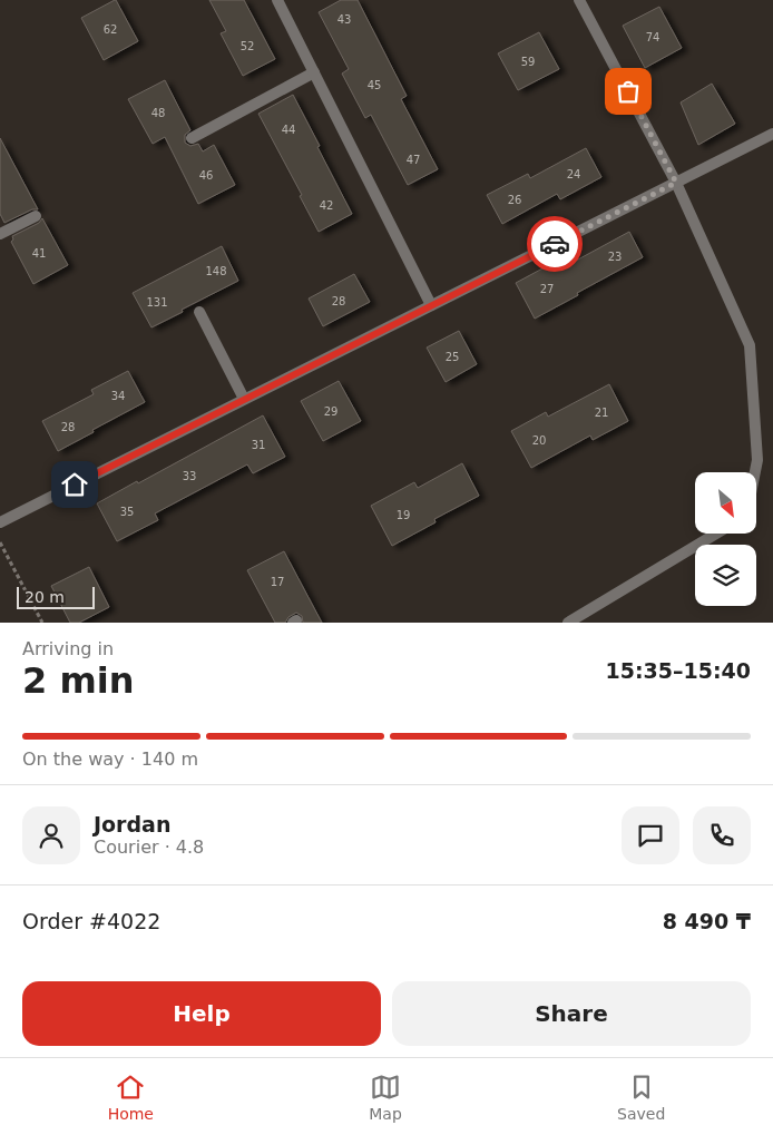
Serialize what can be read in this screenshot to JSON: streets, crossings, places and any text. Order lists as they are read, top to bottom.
{
  "house_numbers": [
    "43",
    "62",
    "74",
    "52",
    "59",
    "45",
    "48",
    "44",
    "47",
    "24",
    "46",
    "26",
    "42",
    "41",
    "23",
    "148",
    "27",
    "28",
    "131",
    "25",
    "34",
    "29",
    "21",
    "28",
    "20",
    "31",
    "33",
    "35",
    "19",
    "17"
  ],
  "scale_bar": "20 m",
  "north": "bottom right",
  "page": {
    "scale": "20 m",
    "heading": ["2 min", "Arriving in", "15:35–15:40"],
    "panel": [
      "Jordan",
      "Courier · 4.8",
      "Order #4022",
      "8 490 ₸"
    ],
    "bar": "On the way · 140 m",
    "buttons": ["Help", "Share"],
    "tabs": ["Home", "Map", "Saved"]
  }
}
